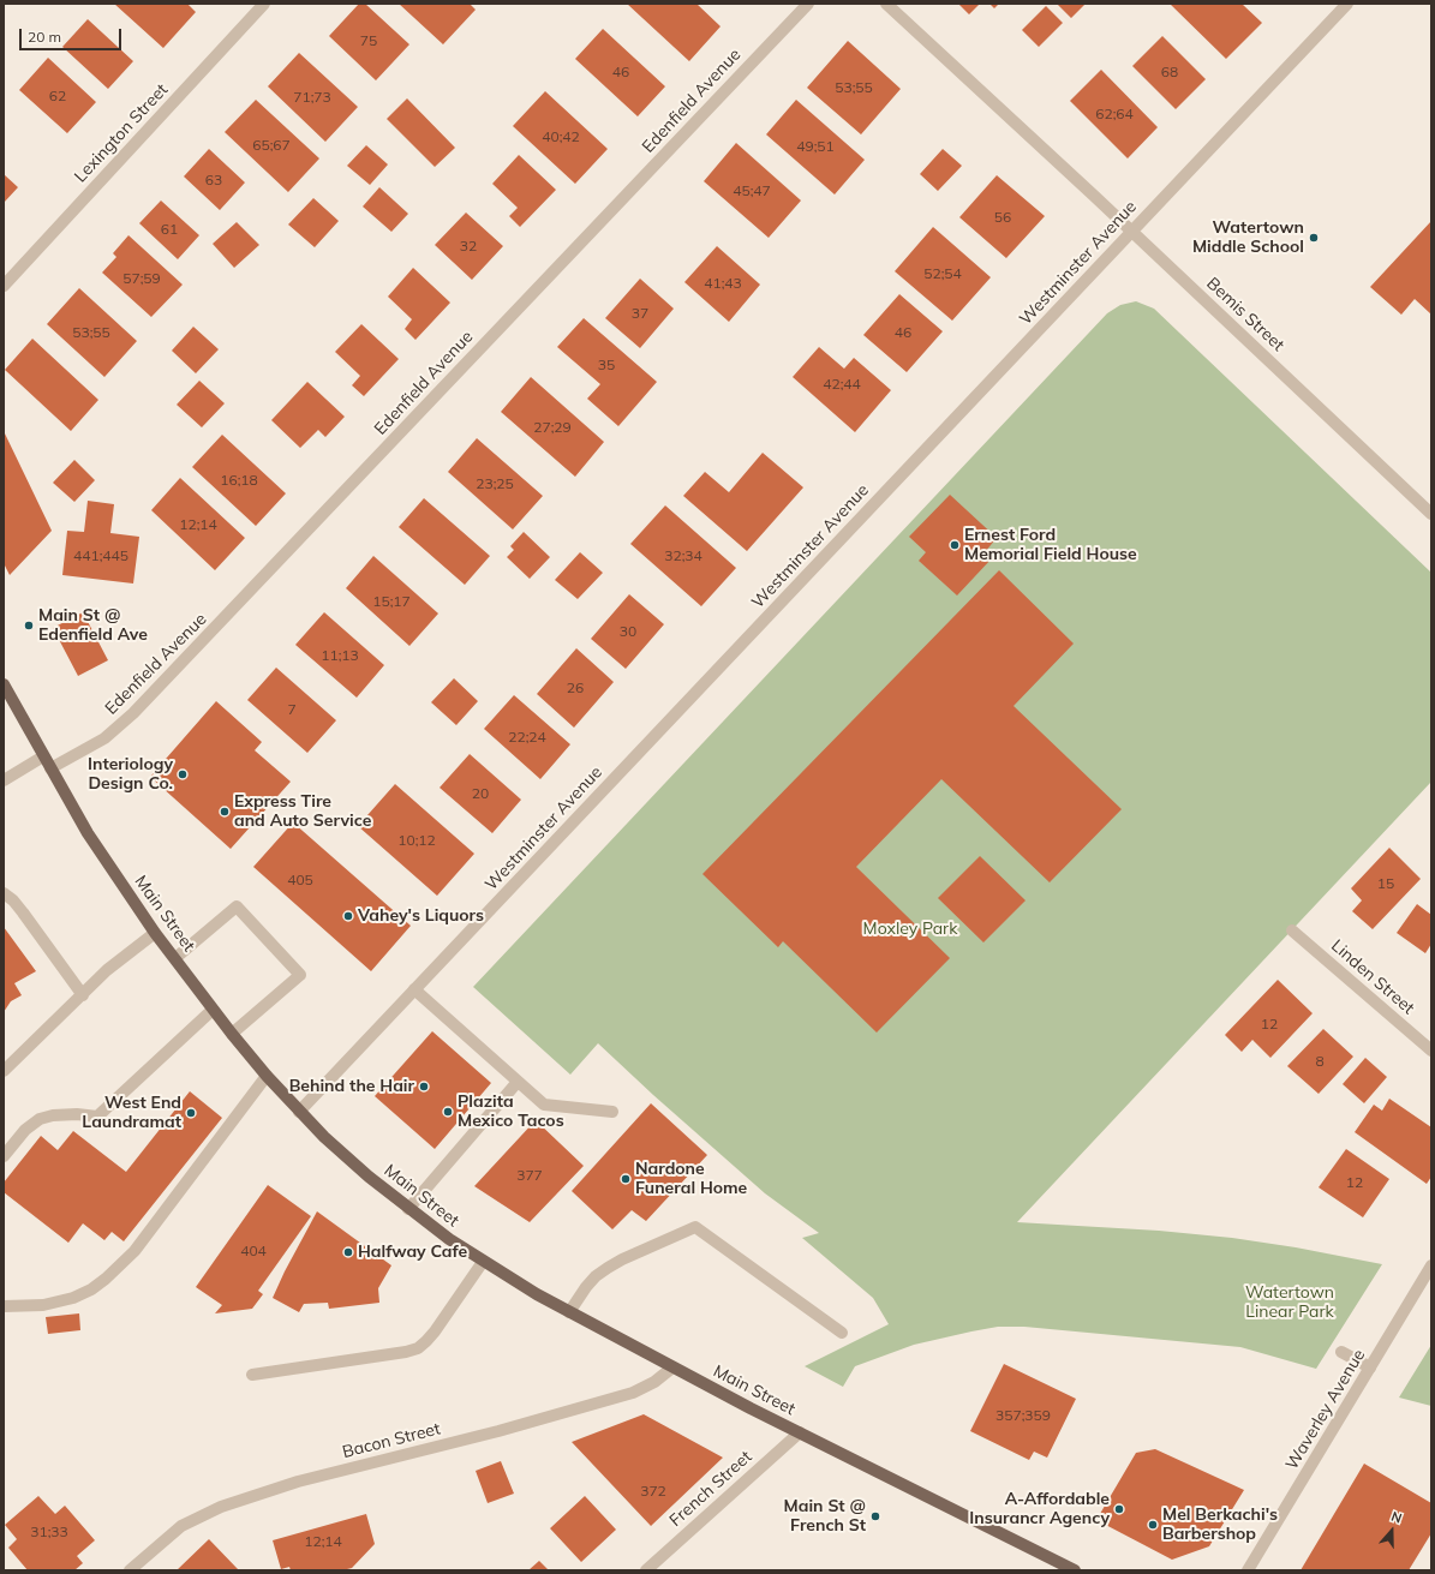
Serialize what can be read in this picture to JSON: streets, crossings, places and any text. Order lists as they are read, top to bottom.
{
  "streets": {
    "main road": ["Main Street"],
    "street": [
      "Edenfield Avenue",
      "Lexington Street",
      "Westminster Avenue",
      "Bemis Street",
      "Linden Street",
      "Waverley Avenue",
      "Bacon Street",
      "French Street"
    ]
  },
  "crossings": [
    ["Edenfield Avenue", "Main Street"],
    ["Westminster Avenue", "Bemis Street"],
    ["Westminster Avenue", "Main Street"],
    ["Main Street", "Bacon Street"],
    ["Main Street", "French Street"]
  ],
  "parks": ["Moxley Park", "Watertown Linear Park"],
  "places": [
    "Watertown Middle School",
    "Ernest Ford Memorial Field House",
    "Main St @ Edenfield Ave",
    "Interiology Design Co.",
    "Express Tire and Auto Service",
    "Vahey's Liquors",
    "Behind the Hair",
    "Plazita Mexico Tacos",
    "West End Laundramat",
    "Nardone Funeral Home",
    "Halfway Cafe",
    "A-Affordable Insurancr Agency",
    "Main St @ French St",
    "Mel Berkachi's Barbershop"
  ],
  "house_numbers": [
    "75",
    "46",
    "68",
    "53;55",
    "62",
    "71;73",
    "62;64",
    "40;42",
    "65;67",
    "49;51",
    "63",
    "45;47",
    "56",
    "61",
    "32",
    "52;54",
    "57;59",
    "41;43",
    "37",
    "53;55",
    "46",
    "35",
    "42;44",
    "27;29",
    "16;18",
    "23;25",
    "12;14",
    "441;445",
    "32;34",
    "15;17",
    "30",
    "11;13",
    "26",
    "7",
    "22;24",
    "20",
    "10;12",
    "405",
    "15",
    "12",
    "8",
    "377",
    "12",
    "404",
    "357;359",
    "372",
    "31;33",
    "12;14"
  ],
  "scale_bar": "20 m",
  "north": "top"
}
